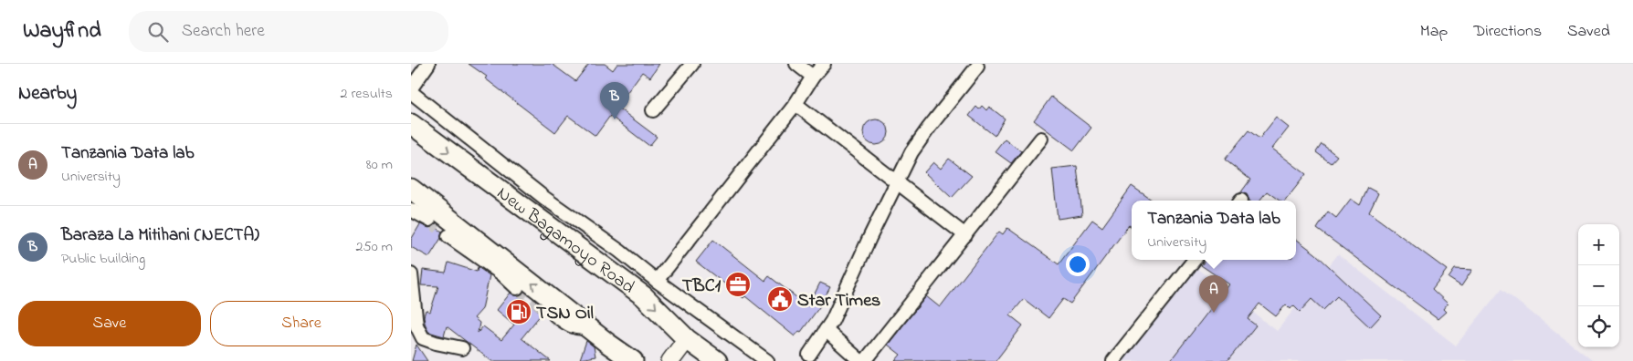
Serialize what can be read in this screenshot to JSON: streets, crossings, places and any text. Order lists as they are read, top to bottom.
{
  "streets": {
    "highway": ["New Bagamoyo Road"]
  },
  "places": {
    "office": ["TBC1"],
    "public building": ["Star Times"],
    "fuel station": ["TSN Oil"]
  },
  "page": {
    "header": "Wayfind",
    "search": "Search here",
    "nav": ["Map", "Directions", "Saved"],
    "heading": ["Nearby", "2 results"],
    "pins": ["B", "A"],
    "list": [
      {
        "mark": "A",
        "name": "Tanzania Data lab",
        "note": "University",
        "value": "80 m"
      },
      {
        "mark": "B",
        "name": "Baraza La Mitihani (NECTA)",
        "note": "Public building",
        "value": "250 m"
      }
    ],
    "popup": ["Tanzania Data lab", "University"],
    "map_buttons": ["+", "−"],
    "buttons": ["Save", "Share"]
  }
}
